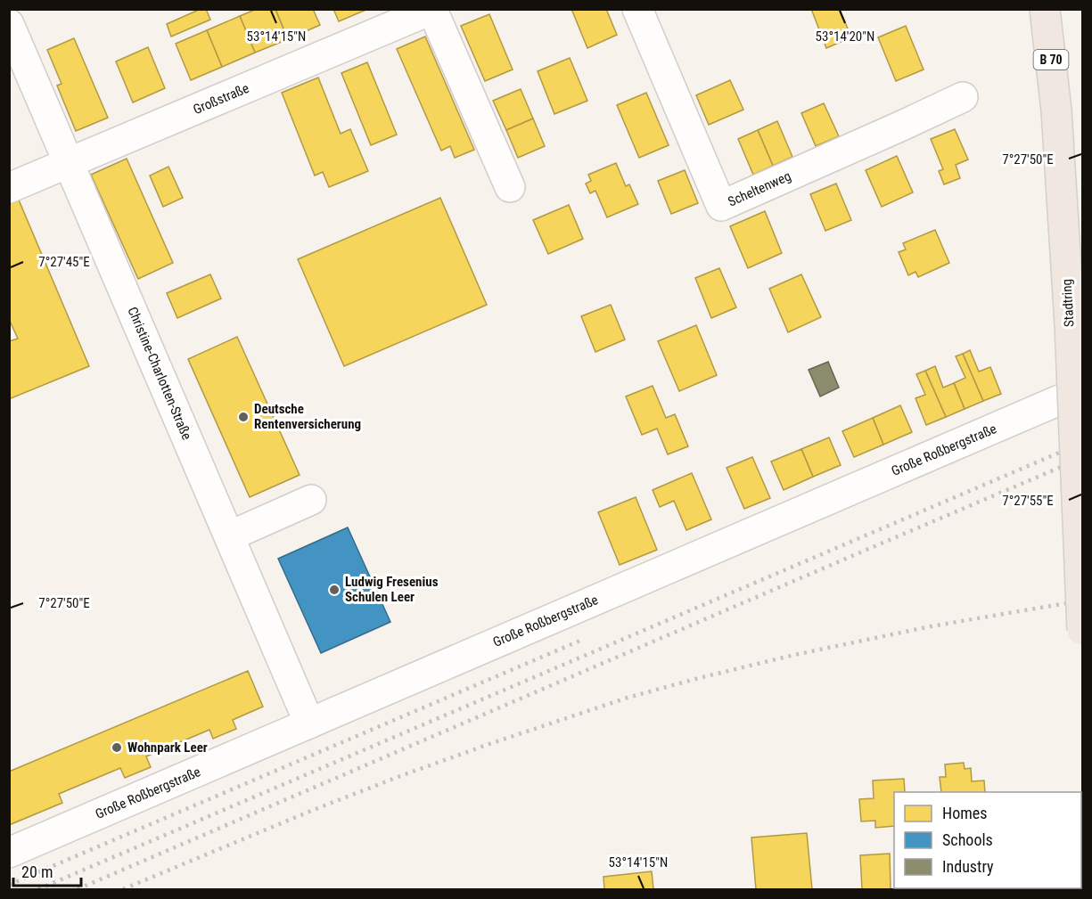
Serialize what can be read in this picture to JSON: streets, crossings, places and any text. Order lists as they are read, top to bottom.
{
  "streets": {
    "main road": ["B 70", "Stadtring"],
    "street": [
      "Großstraße",
      "Scheltenweg",
      "Christine-Charlotten-Straße",
      "Große Roßbergstraße"
    ]
  },
  "crossings": [
    ["Großstraße", "Christine-Charlotten-Straße"],
    ["Christine-Charlotten-Straße", "Große Roßbergstraße"]
  ],
  "places": ["Deutsche Rentenversicherung", "Ludwig Fresenius Schulen Leer", "Wohnpark Leer"],
  "legend": ["Homes", "Schools", "Industry"],
  "scale_bar": "20 m",
  "coordinates": [
    "53°14'15\"N",
    "53°14'20\"N",
    "7°27'50\"E",
    "7°27'45\"E",
    "7°27'55\"E"
  ]
}
